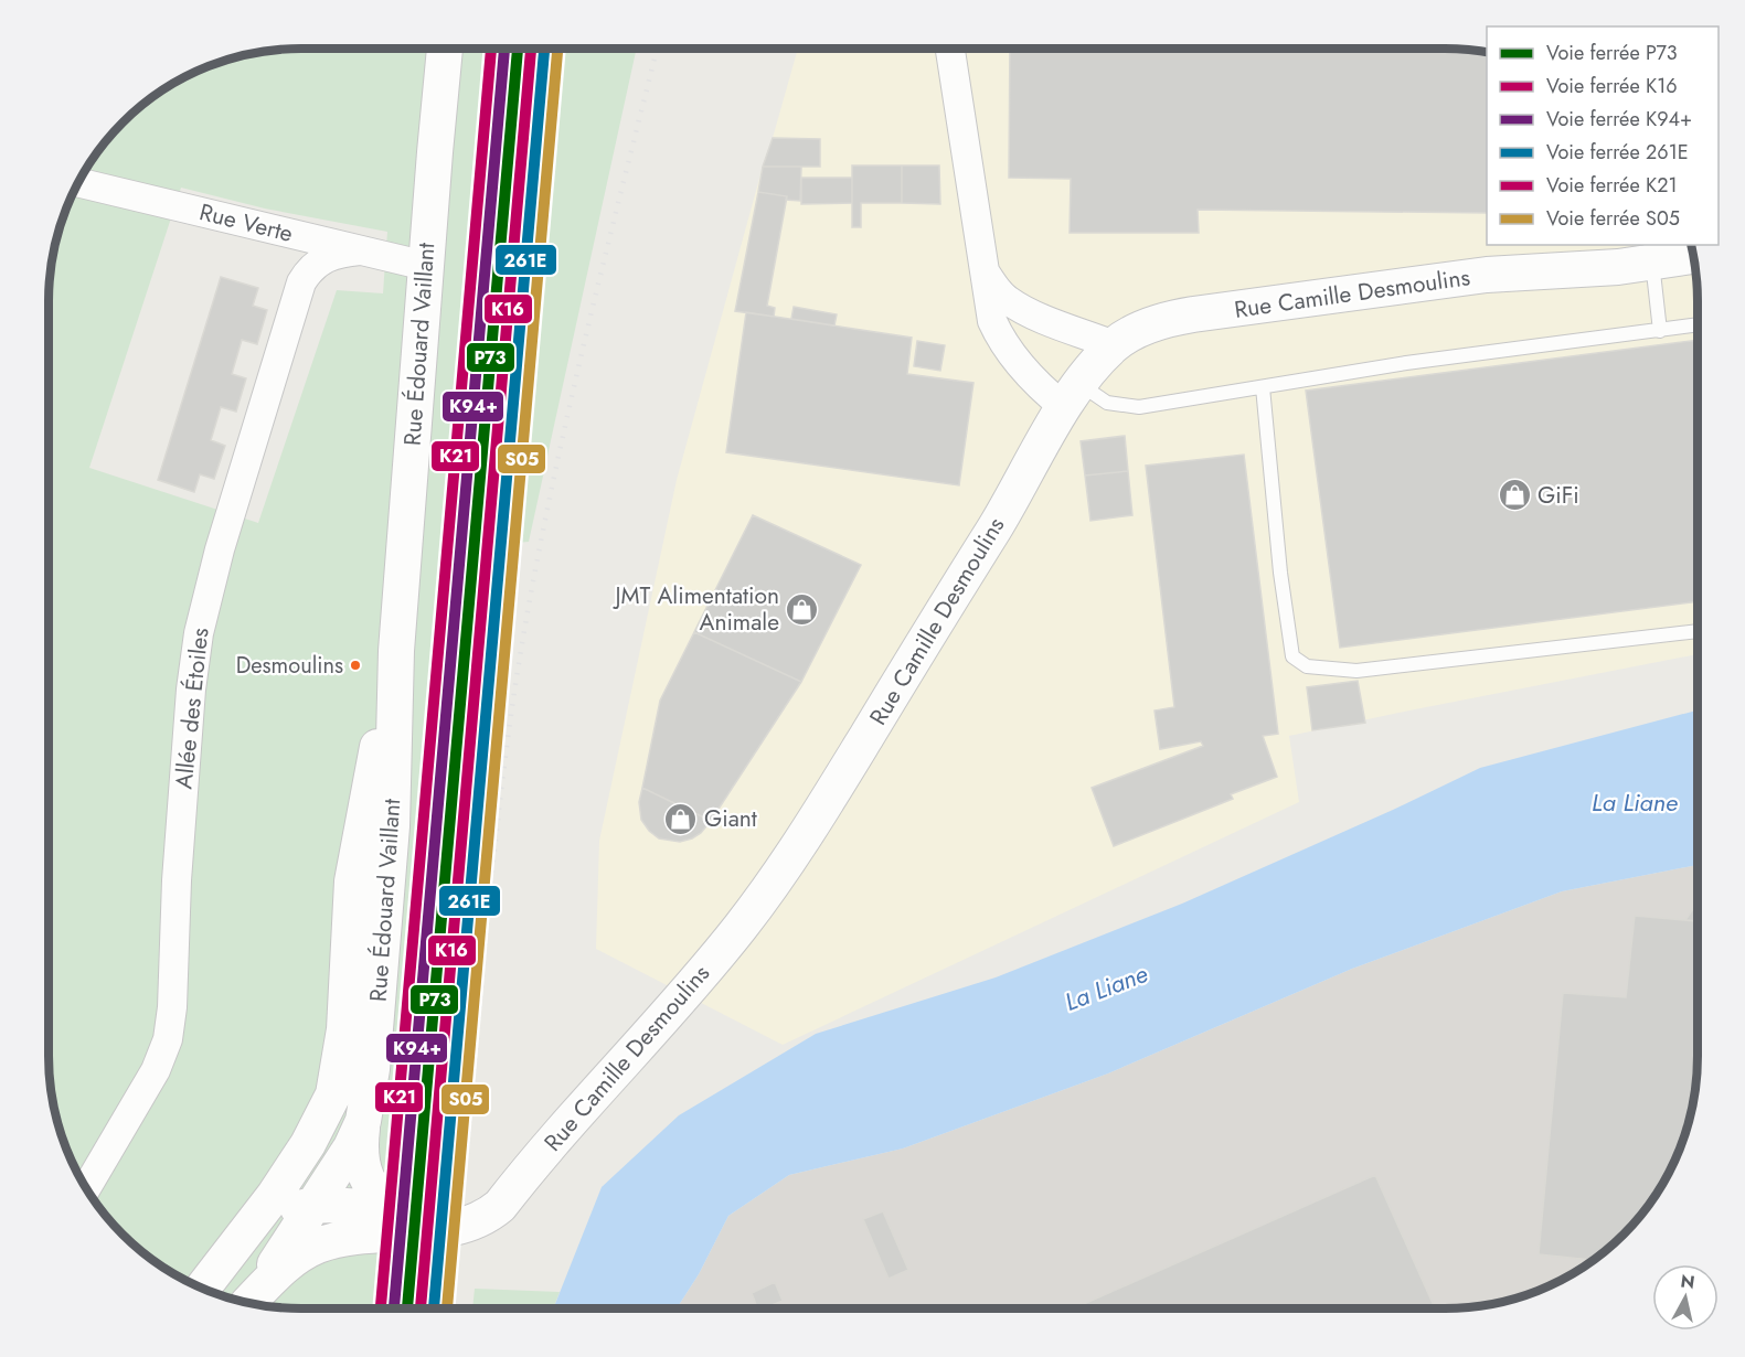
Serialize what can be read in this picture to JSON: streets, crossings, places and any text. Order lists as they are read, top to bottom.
{
  "streets": {
    "street": [
      "Rue Verte",
      "Rue Camille Desmoulins",
      "Rue Édouard Vaillant",
      "Allée des Étoiles"
    ]
  },
  "crossings": [
    ["Rue Verte", "Rue Édouard Vaillant"],
    ["Rue Verte", "Allée des Étoiles"],
    ["Rue Camille Desmoulins", "Rue Édouard Vaillant"]
  ],
  "water": ["La Liane"],
  "places": {
    "shop": ["GiFi", "JMT Alimentation Animale", "Giant"],
    "other": ["Desmoulins"]
  },
  "lines": [
    "rail line P73",
    "rail line K16",
    "rail line K94+",
    "rail line 261E",
    "rail line K21",
    "rail line S05"
  ],
  "legend": [
    "Voie ferrée P73",
    "Voie ferrée K16",
    "Voie ferrée K94+",
    "Voie ferrée 261E",
    "Voie ferrée K21",
    "Voie ferrée S05"
  ],
  "north": "top"
}
